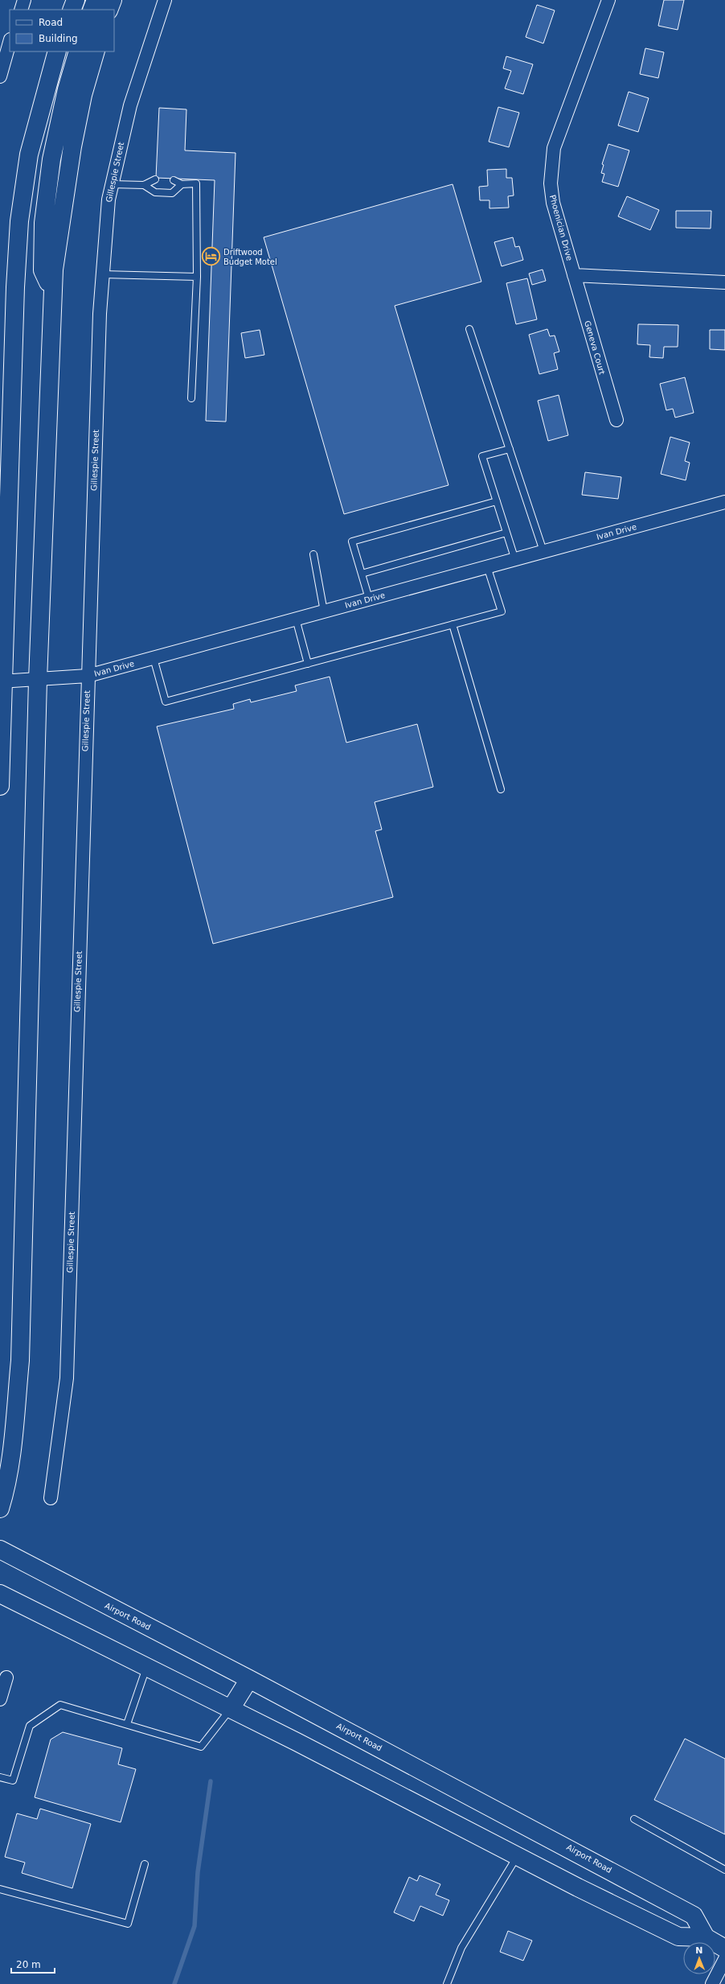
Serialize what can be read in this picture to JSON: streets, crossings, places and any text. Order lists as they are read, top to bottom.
{
  "streets": {
    "main road": ["Airport Road"],
    "street": [
      "Gillespie Street",
      "Phoenician Drive",
      "Geneva Court",
      "Ivan Drive"
    ]
  },
  "crossings": [
    ["Gillespie Street", "Ivan Drive"],
    ["Phoenician Drive", "Geneva Court"]
  ],
  "places": {
    "hotel": ["Driftwood Budget Motel"]
  },
  "legend": ["Road", "Building"],
  "scale_bar": "20 m",
  "north": "top"
}
